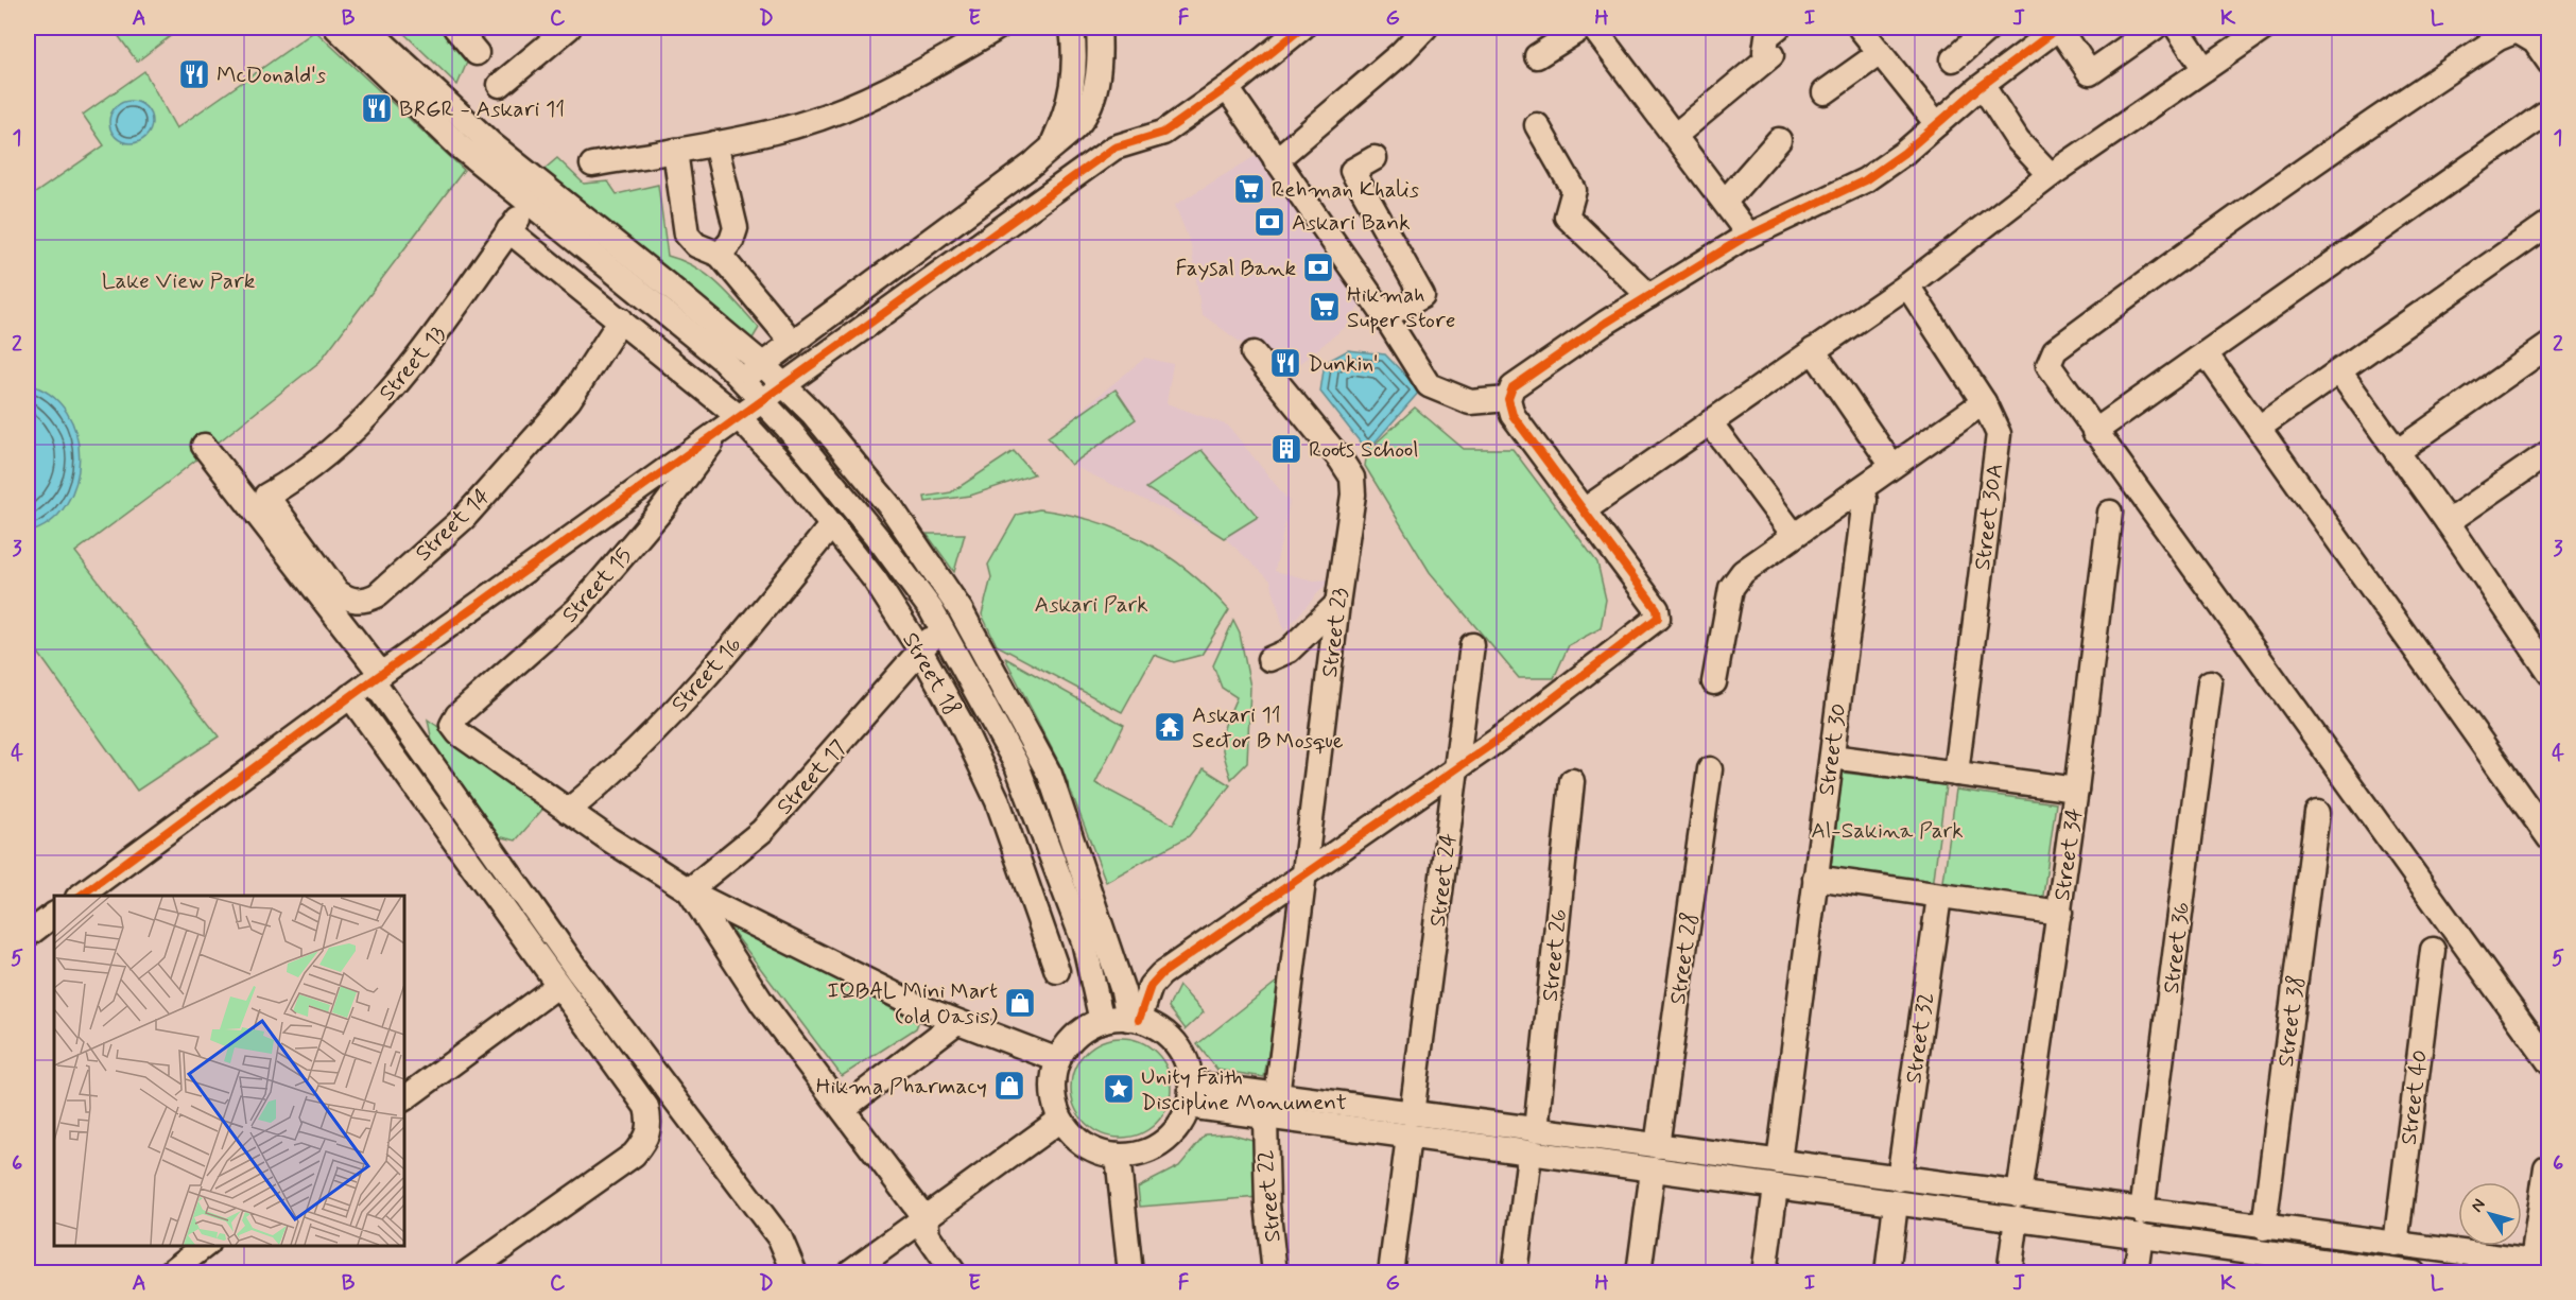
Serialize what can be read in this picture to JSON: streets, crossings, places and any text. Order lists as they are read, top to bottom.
{
  "streets": {
    "street": [
      "Street 13",
      "Street 30A",
      "Street 14",
      "Street 15",
      "Street 23",
      "Street 16",
      "Street 18",
      "Street 30",
      "Street 17",
      "Street 34",
      "Street 24",
      "Street 36",
      "Street 26",
      "Street 28",
      "Street 38",
      "Street 32",
      "Street 40",
      "Street 22"
    ]
  },
  "crossings": [
    ["Street 13", "Street 14"],
    ["Street 13", "Street 18"],
    ["Street 14", "Street 18"],
    ["Street 15", "Street 16"],
    ["Street 15", "Street 18"],
    ["Street 16", "Street 18"],
    ["Street 18", "Street 17"]
  ],
  "parks": ["Lake View Park", "Askari Park", "Al-Sakina Park"],
  "places": {
    "restaurant": ["McDonald's", "BRGR - Askari 11", "Dunkin'"],
    "supermarket": ["Rehman Khalis", "Hikmah Super Store"],
    "bank": ["Askari Bank", "Faysal Bank"],
    "building": ["Roots School"],
    "temple": ["Askari 11 Sector B Mosque"],
    "shop": ["IQBAL Mini Mart (old Oasis)", "Hikma Pharmacy"],
    "place": ["Unity Faith Discipline Monument"]
  },
  "north": "top left",
  "grid": {
    "columns": [
      "A",
      "B",
      "C",
      "D",
      "E",
      "F",
      "G",
      "H",
      "I",
      "J",
      "K",
      "L"
    ],
    "rows": [
      "1",
      "2",
      "3",
      "4",
      "5",
      "6"
    ]
  }
}
